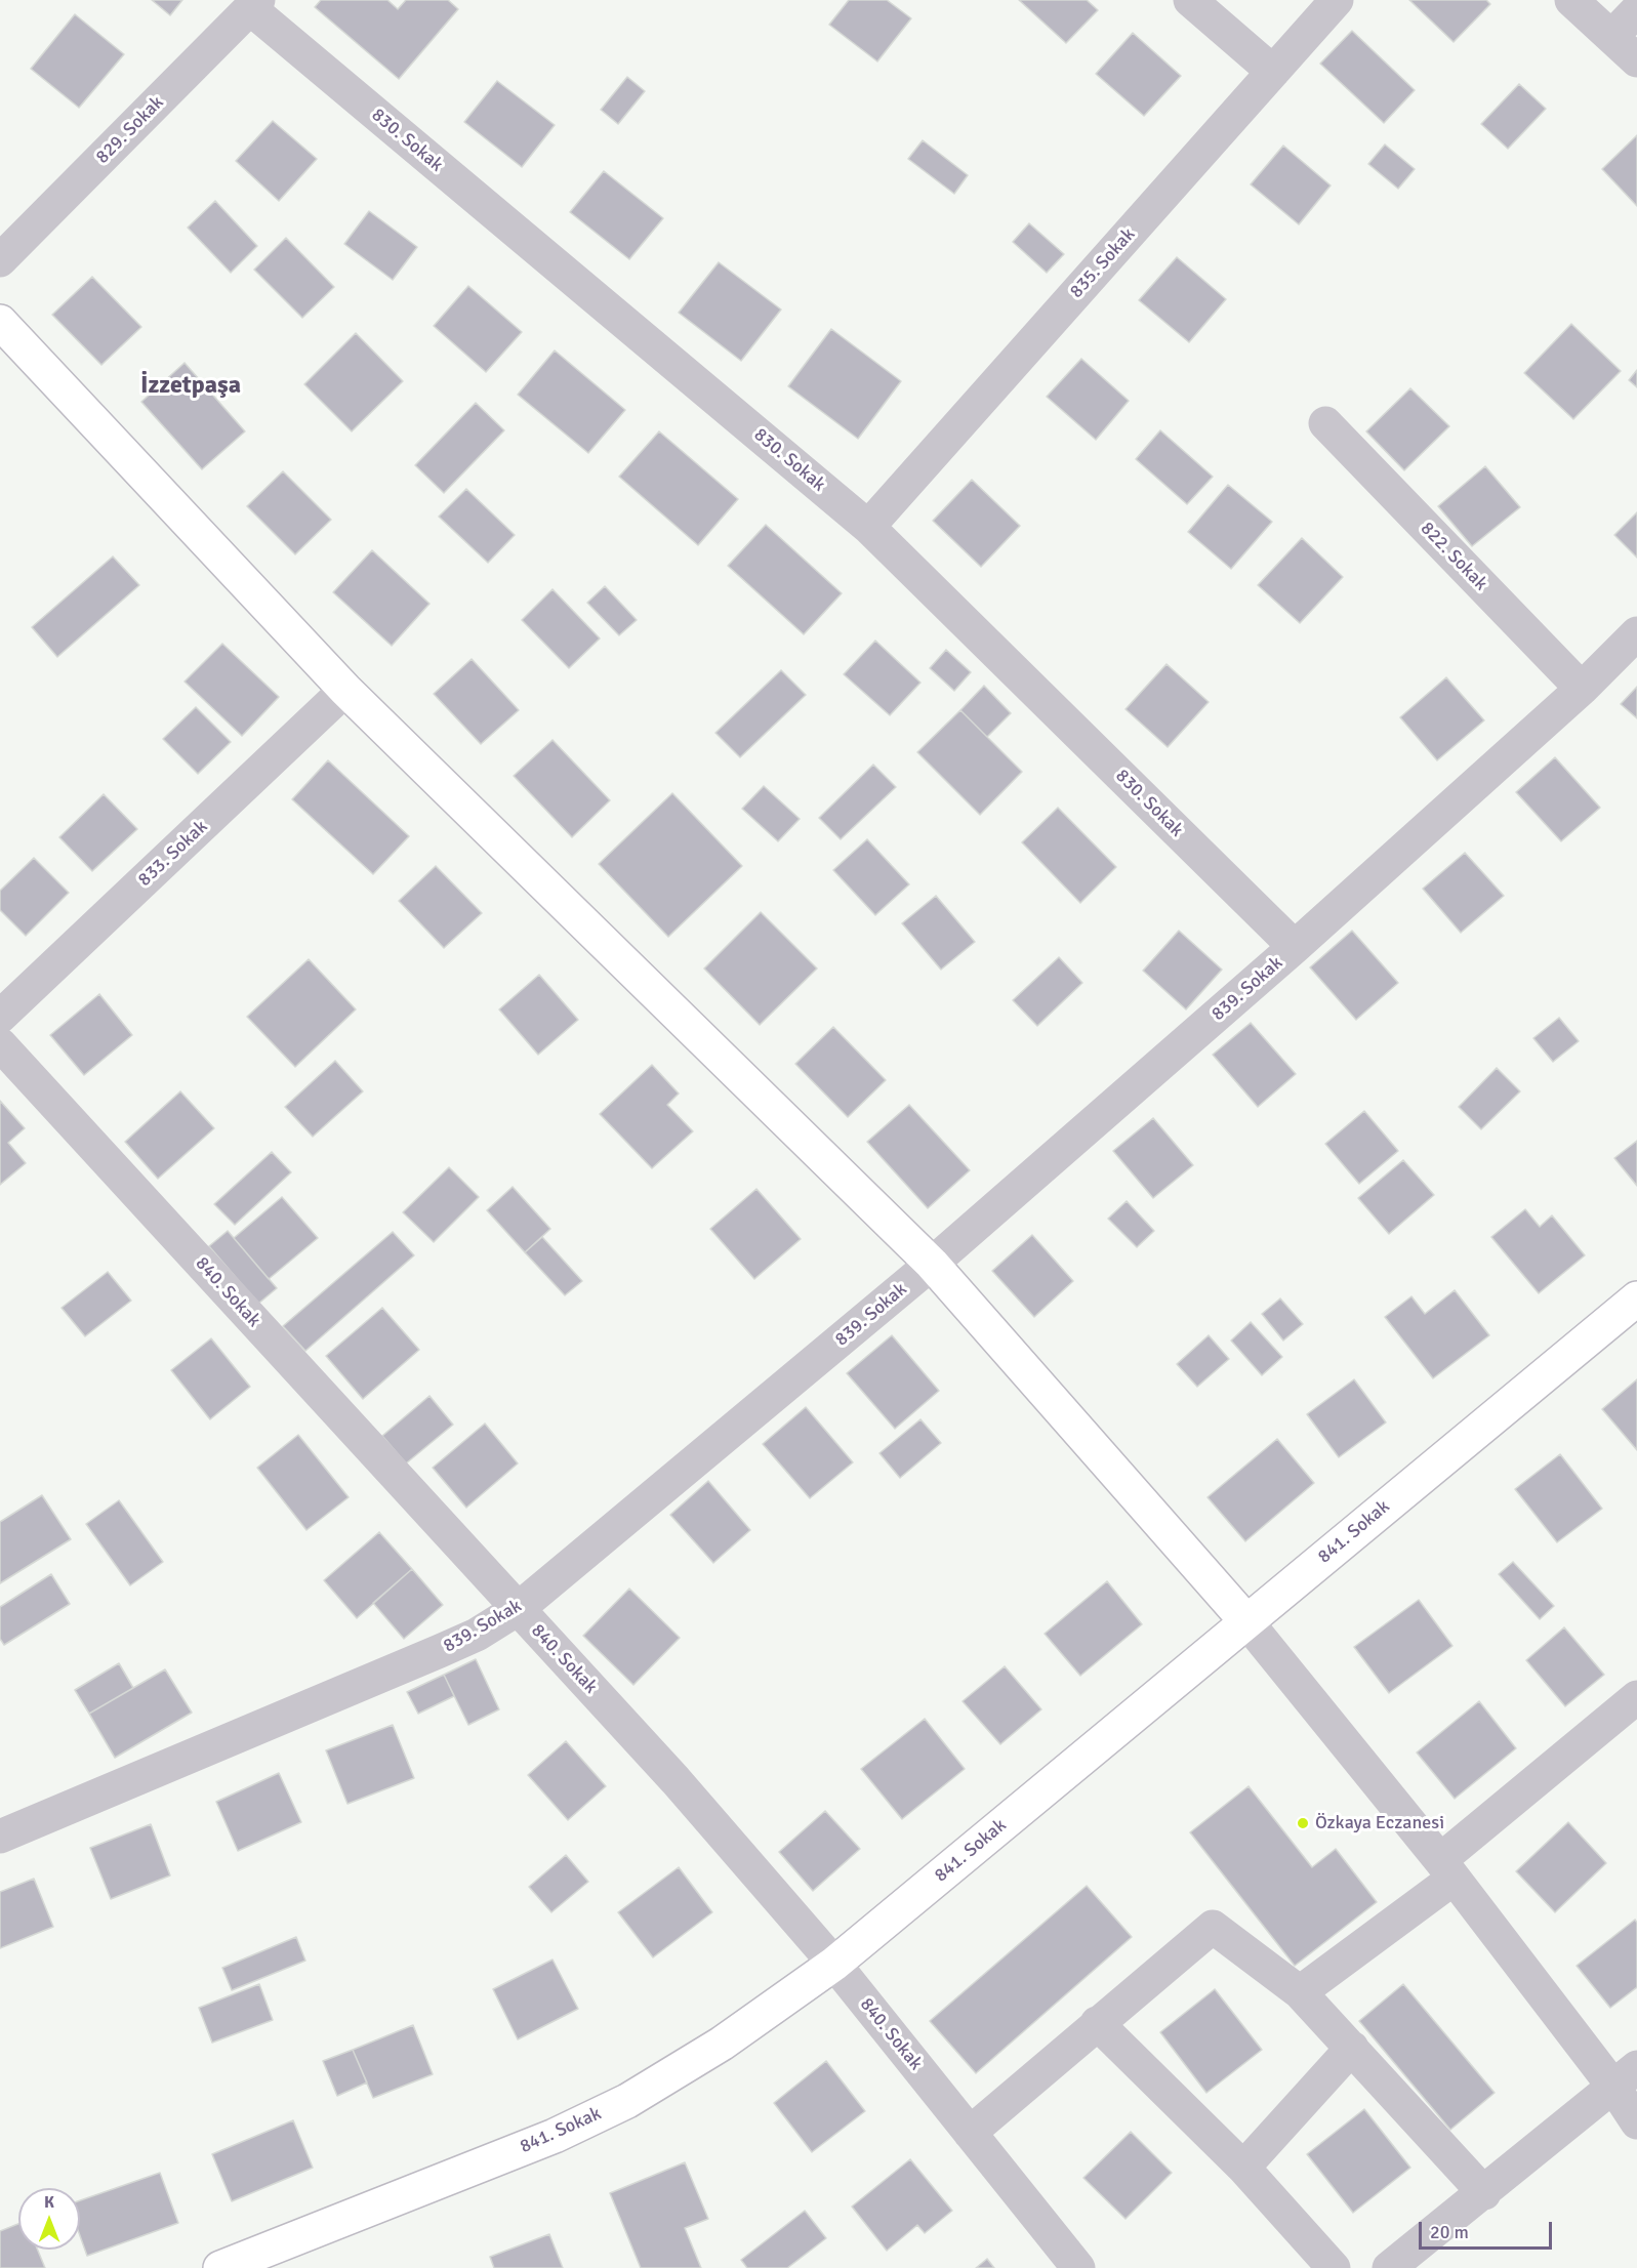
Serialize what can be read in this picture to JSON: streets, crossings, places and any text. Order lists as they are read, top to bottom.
{
  "streets": {
    "street": [
      "829. Sokak",
      "830. Sokak",
      "835. Sokak",
      "822. Sokak",
      "833. Sokak",
      "839. Sokak",
      "840. Sokak",
      "841. Sokak"
    ]
  },
  "crossings": [
    ["829. Sokak", "830. Sokak"],
    ["830. Sokak", "835. Sokak"],
    ["830. Sokak", "839. Sokak"],
    ["822. Sokak", "839. Sokak"],
    ["839. Sokak", "840. Sokak"],
    ["840. Sokak", "841. Sokak"]
  ],
  "districts": ["İzzetpaşa"],
  "places": ["Özkaya Eczanesi"],
  "scale_bar": "20 m",
  "north": "top"
}
